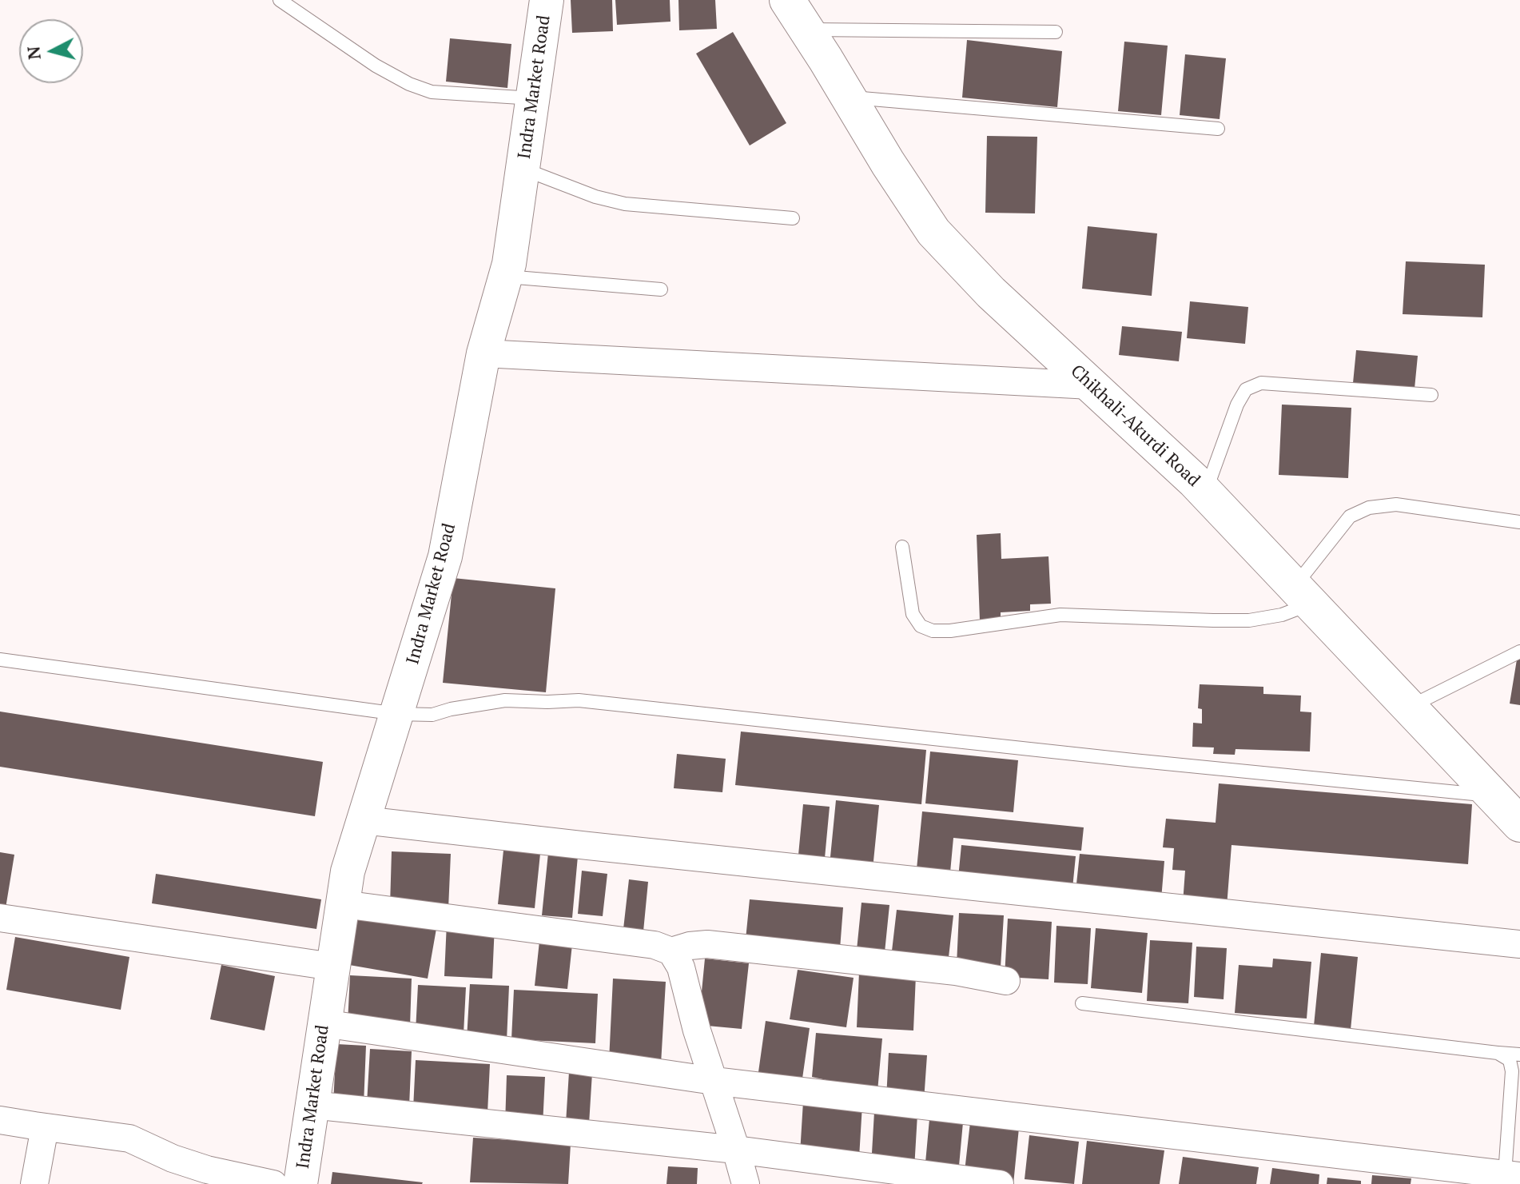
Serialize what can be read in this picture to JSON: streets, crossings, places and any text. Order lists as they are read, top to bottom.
{
  "streets": {
    "main road": ["Chikhali-Akurdi Road"],
    "street": ["Indra Market Road"]
  },
  "north": "left"
}
